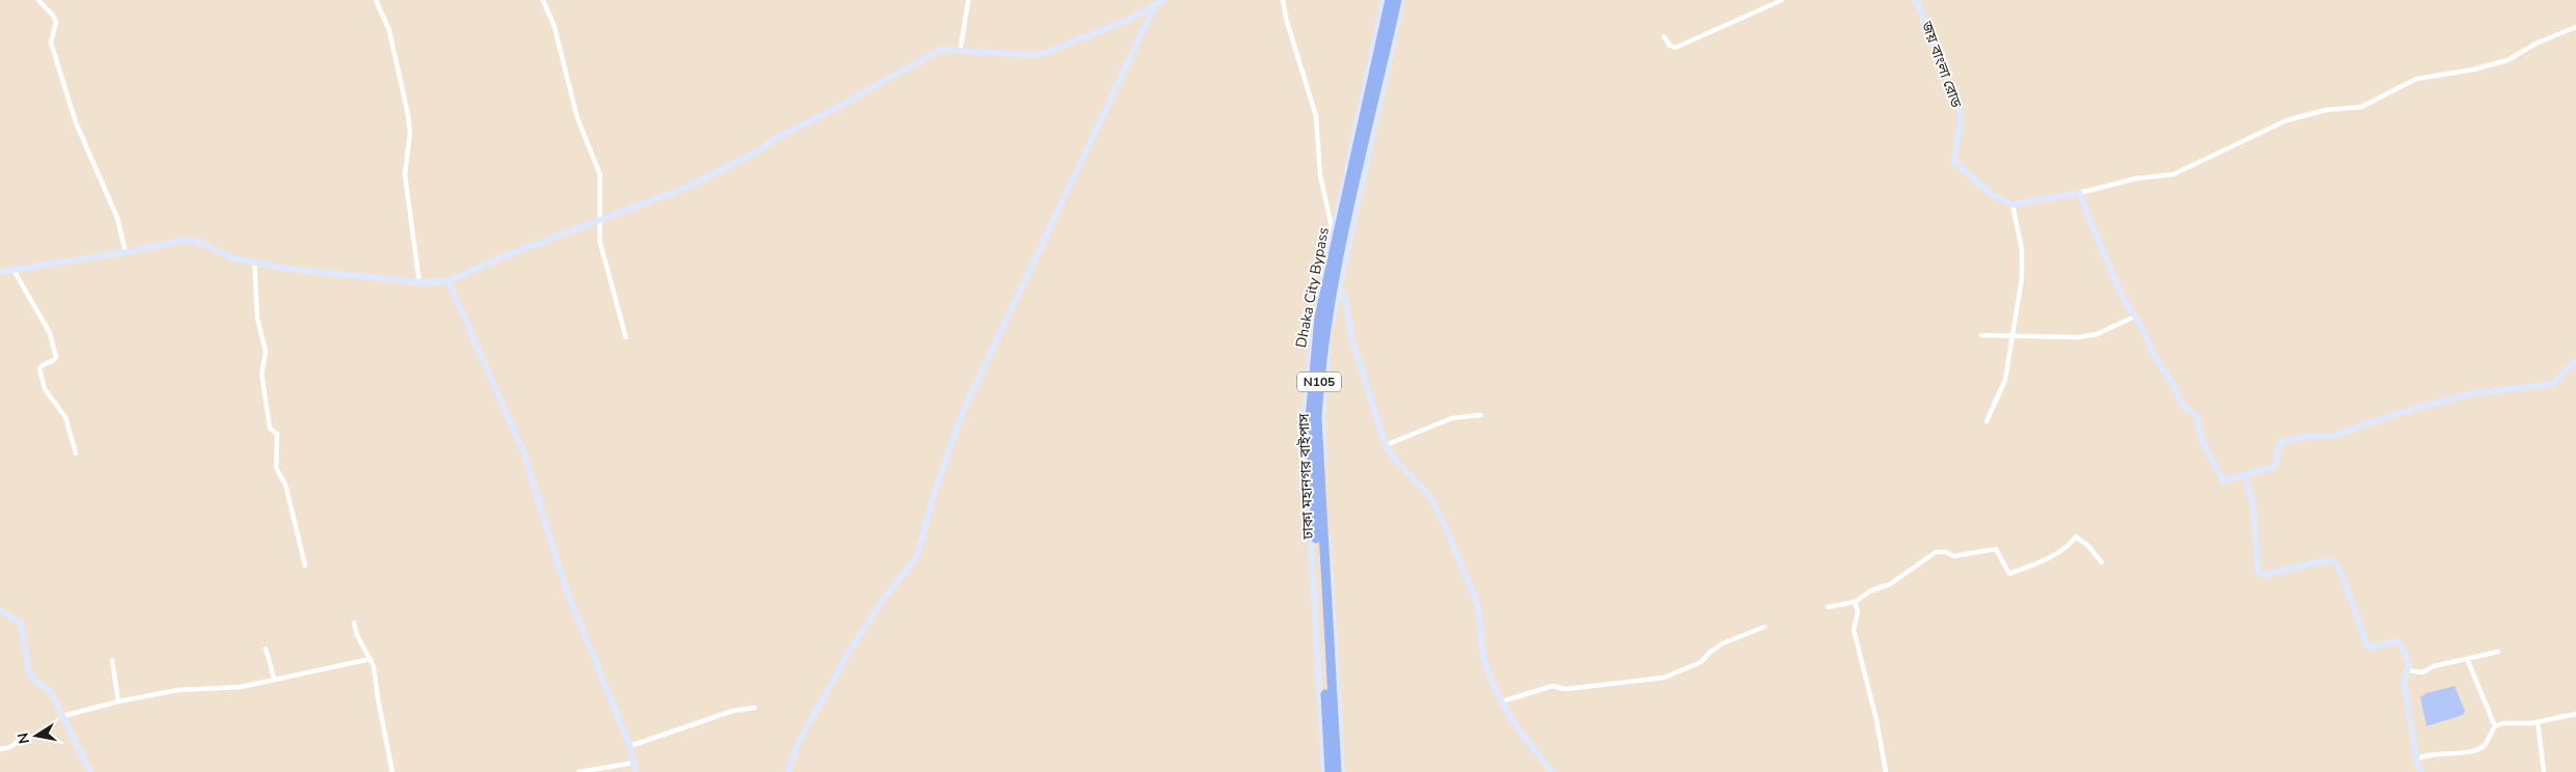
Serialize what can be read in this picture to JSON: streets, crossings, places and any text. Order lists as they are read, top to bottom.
{
  "streets": {
    "highway": ["Dhaka City Bypass", "N105", "ঢাকা মহানগর বাইপাস"],
    "street": ["জয় বাংলা রোড"]
  },
  "north": "left"
}
